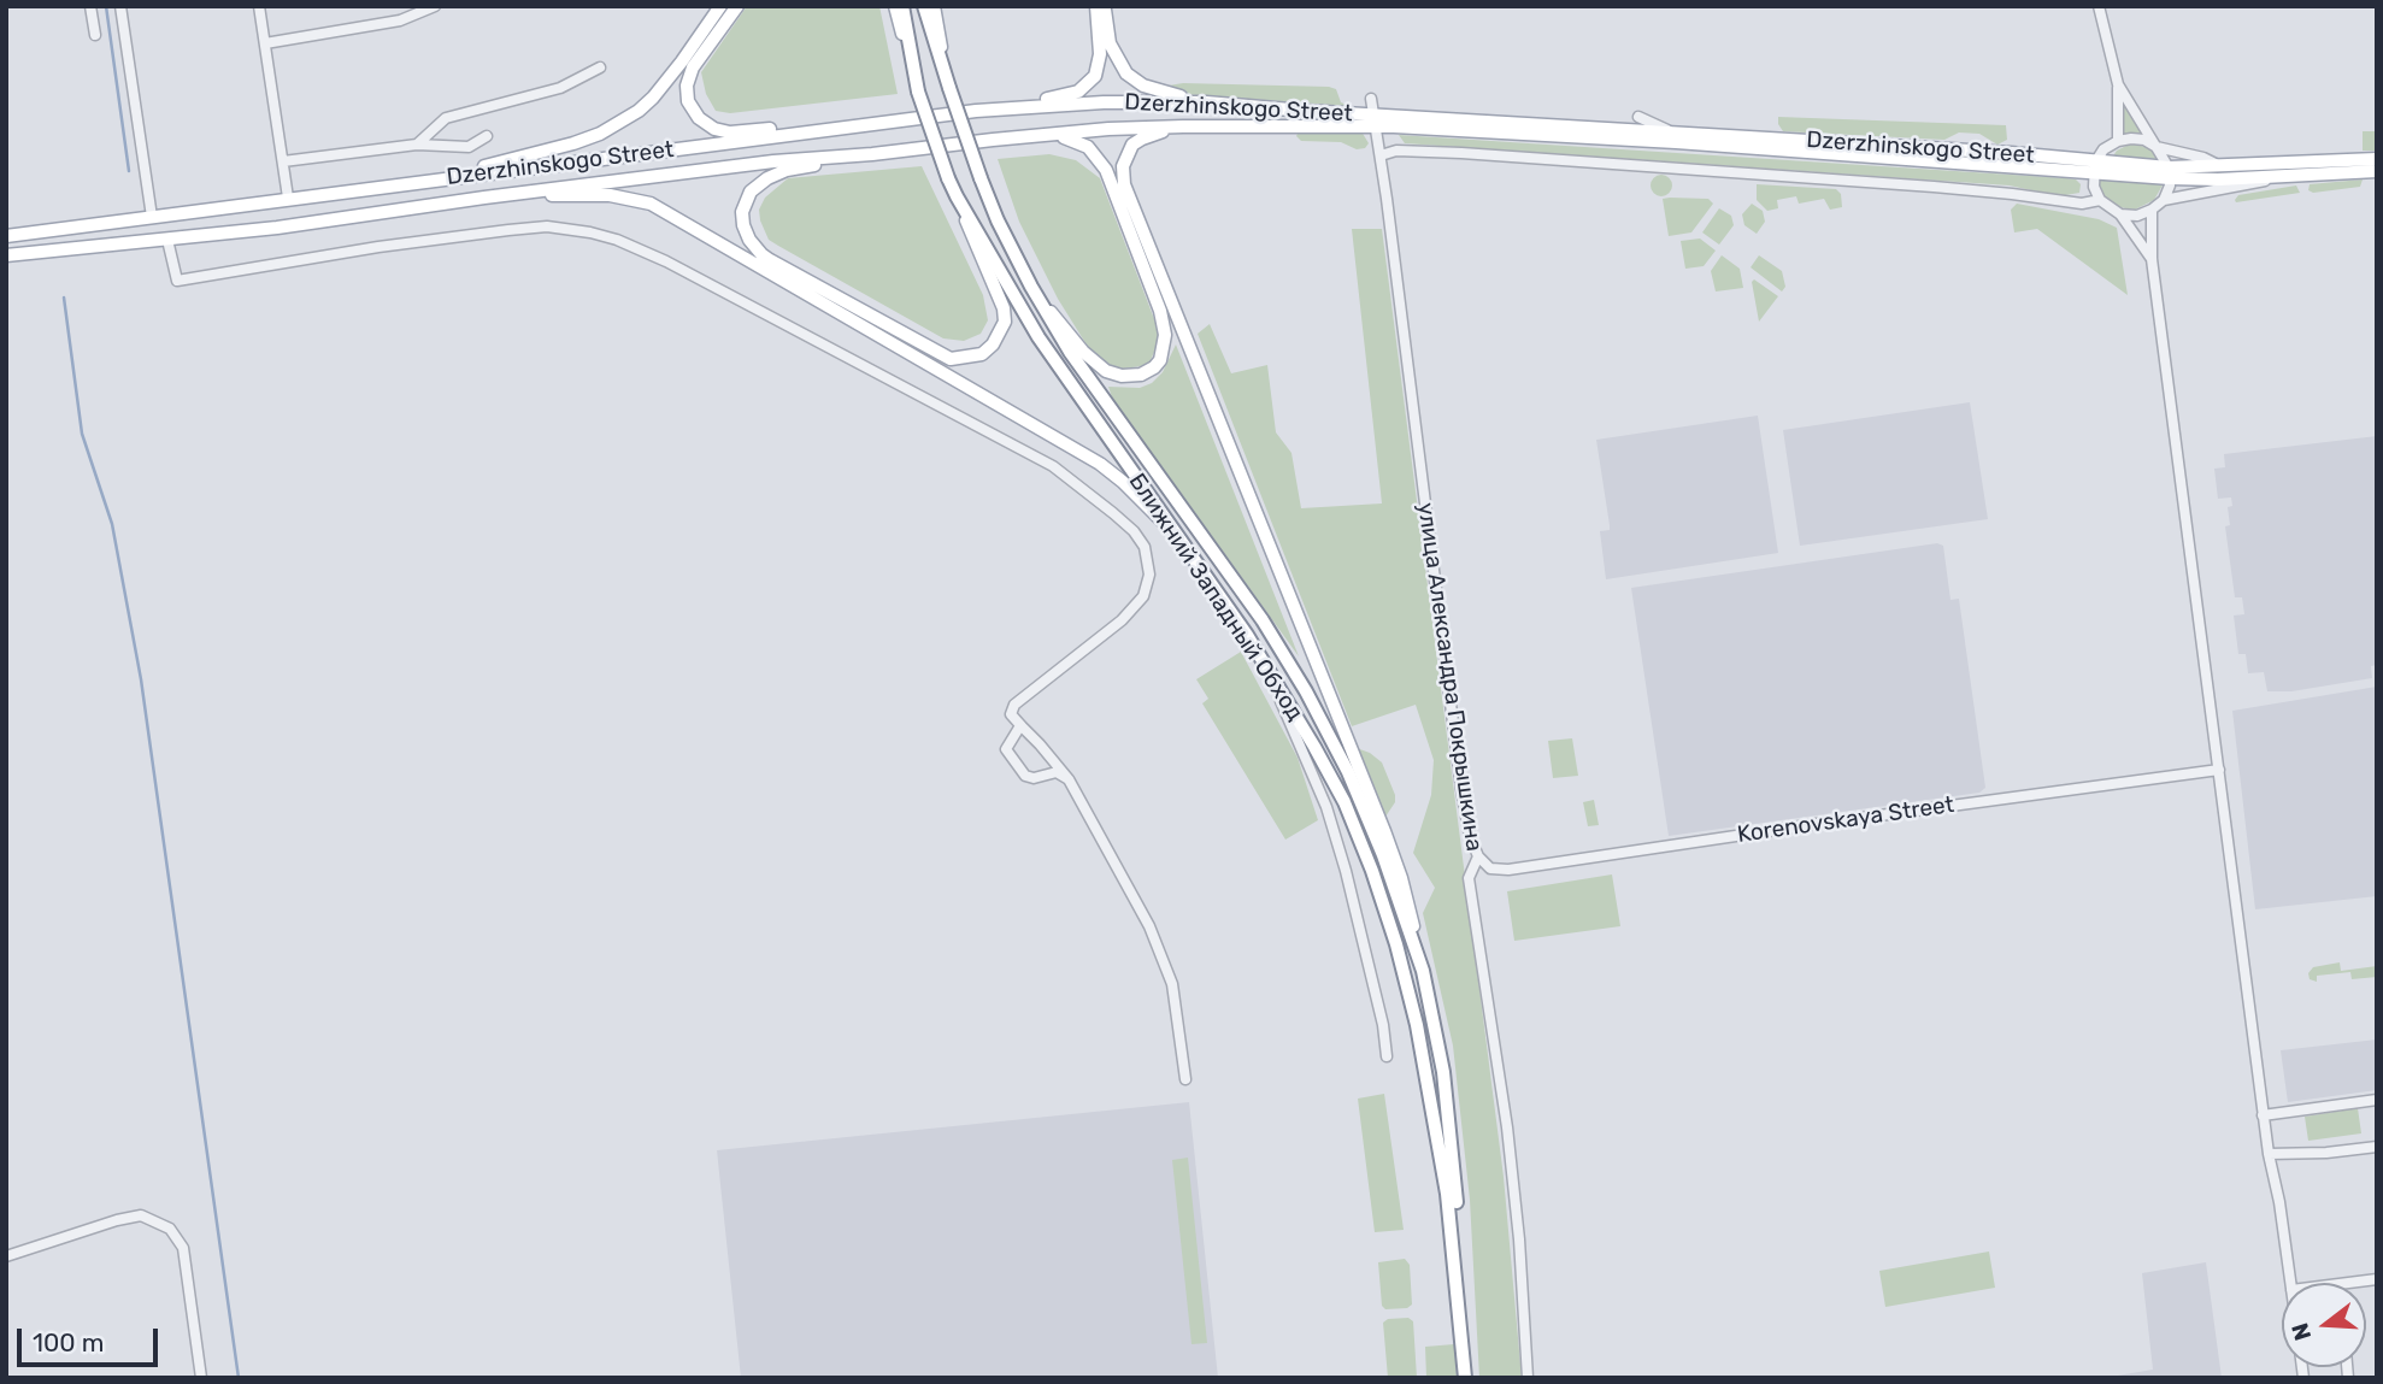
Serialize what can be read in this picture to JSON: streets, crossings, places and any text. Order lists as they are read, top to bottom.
{
  "streets": {
    "highway": ["Ближний Западный Обход"],
    "main road": ["Dzerzhinskogo Street"],
    "street": ["улица Александра Покрышкина", "Korenovskaya Street"]
  },
  "crossings": [
    ["Dzerzhinskogo Street", "улица Александра Покрышкина"],
    ["улица Александра Покрышкина", "Korenovskaya Street"]
  ],
  "scale_bar": "100 m",
  "north": "left"
}
